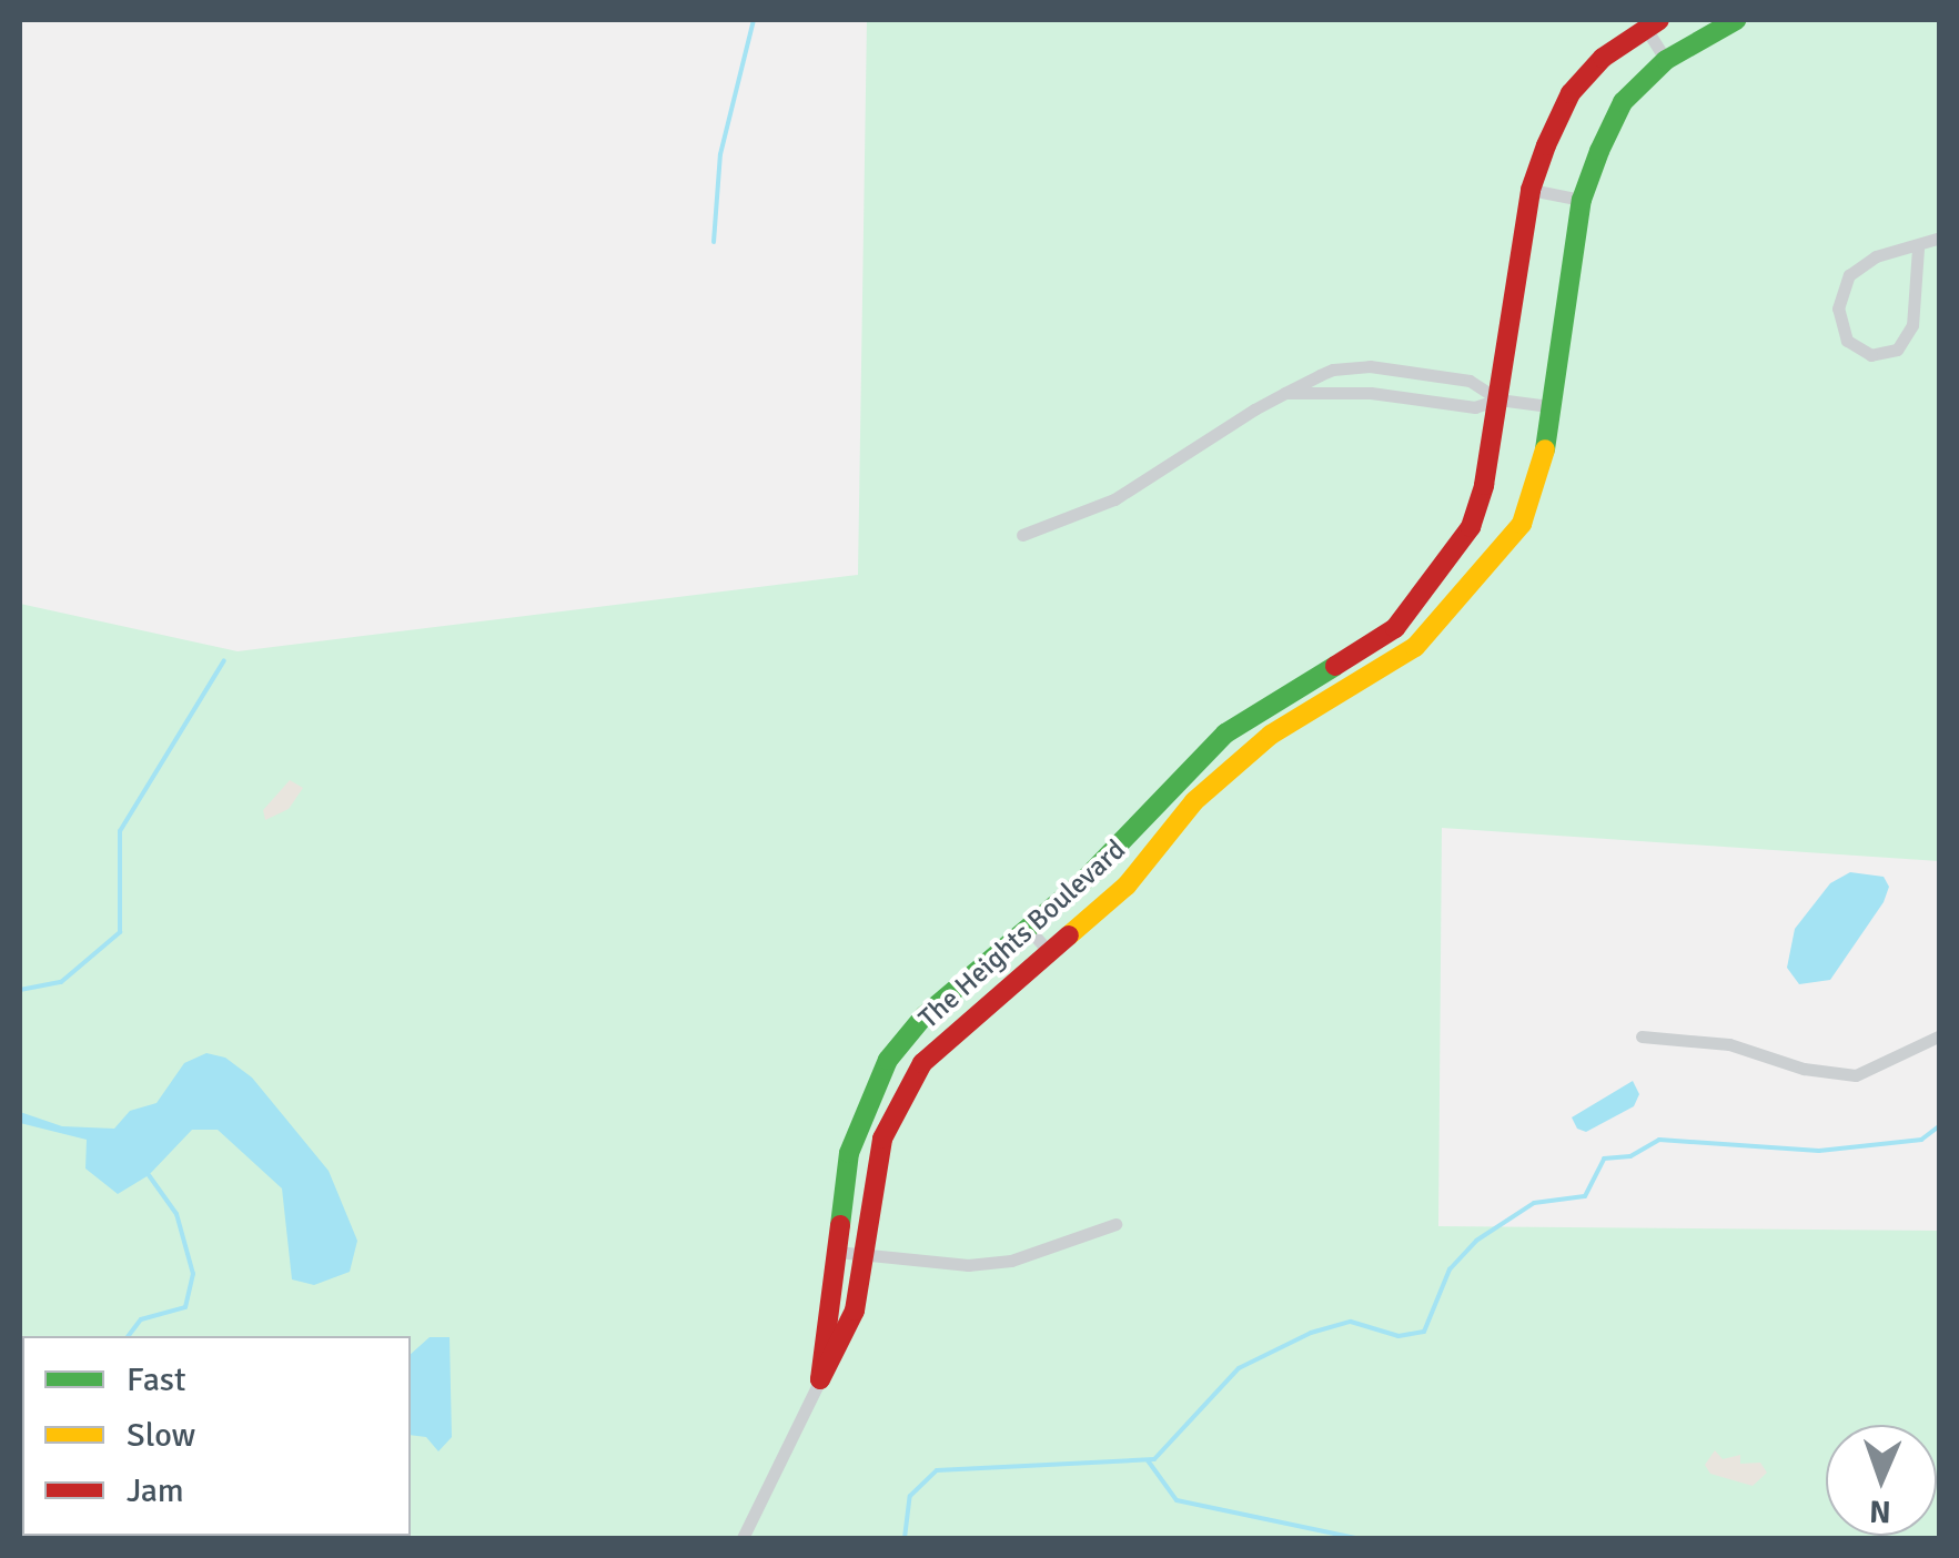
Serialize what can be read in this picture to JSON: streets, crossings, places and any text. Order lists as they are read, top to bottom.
{
  "streets": {
    "street": ["The Heights Boulevard"]
  },
  "legend": ["Fast", "Slow", "Jam"],
  "north": "bottom"
}
